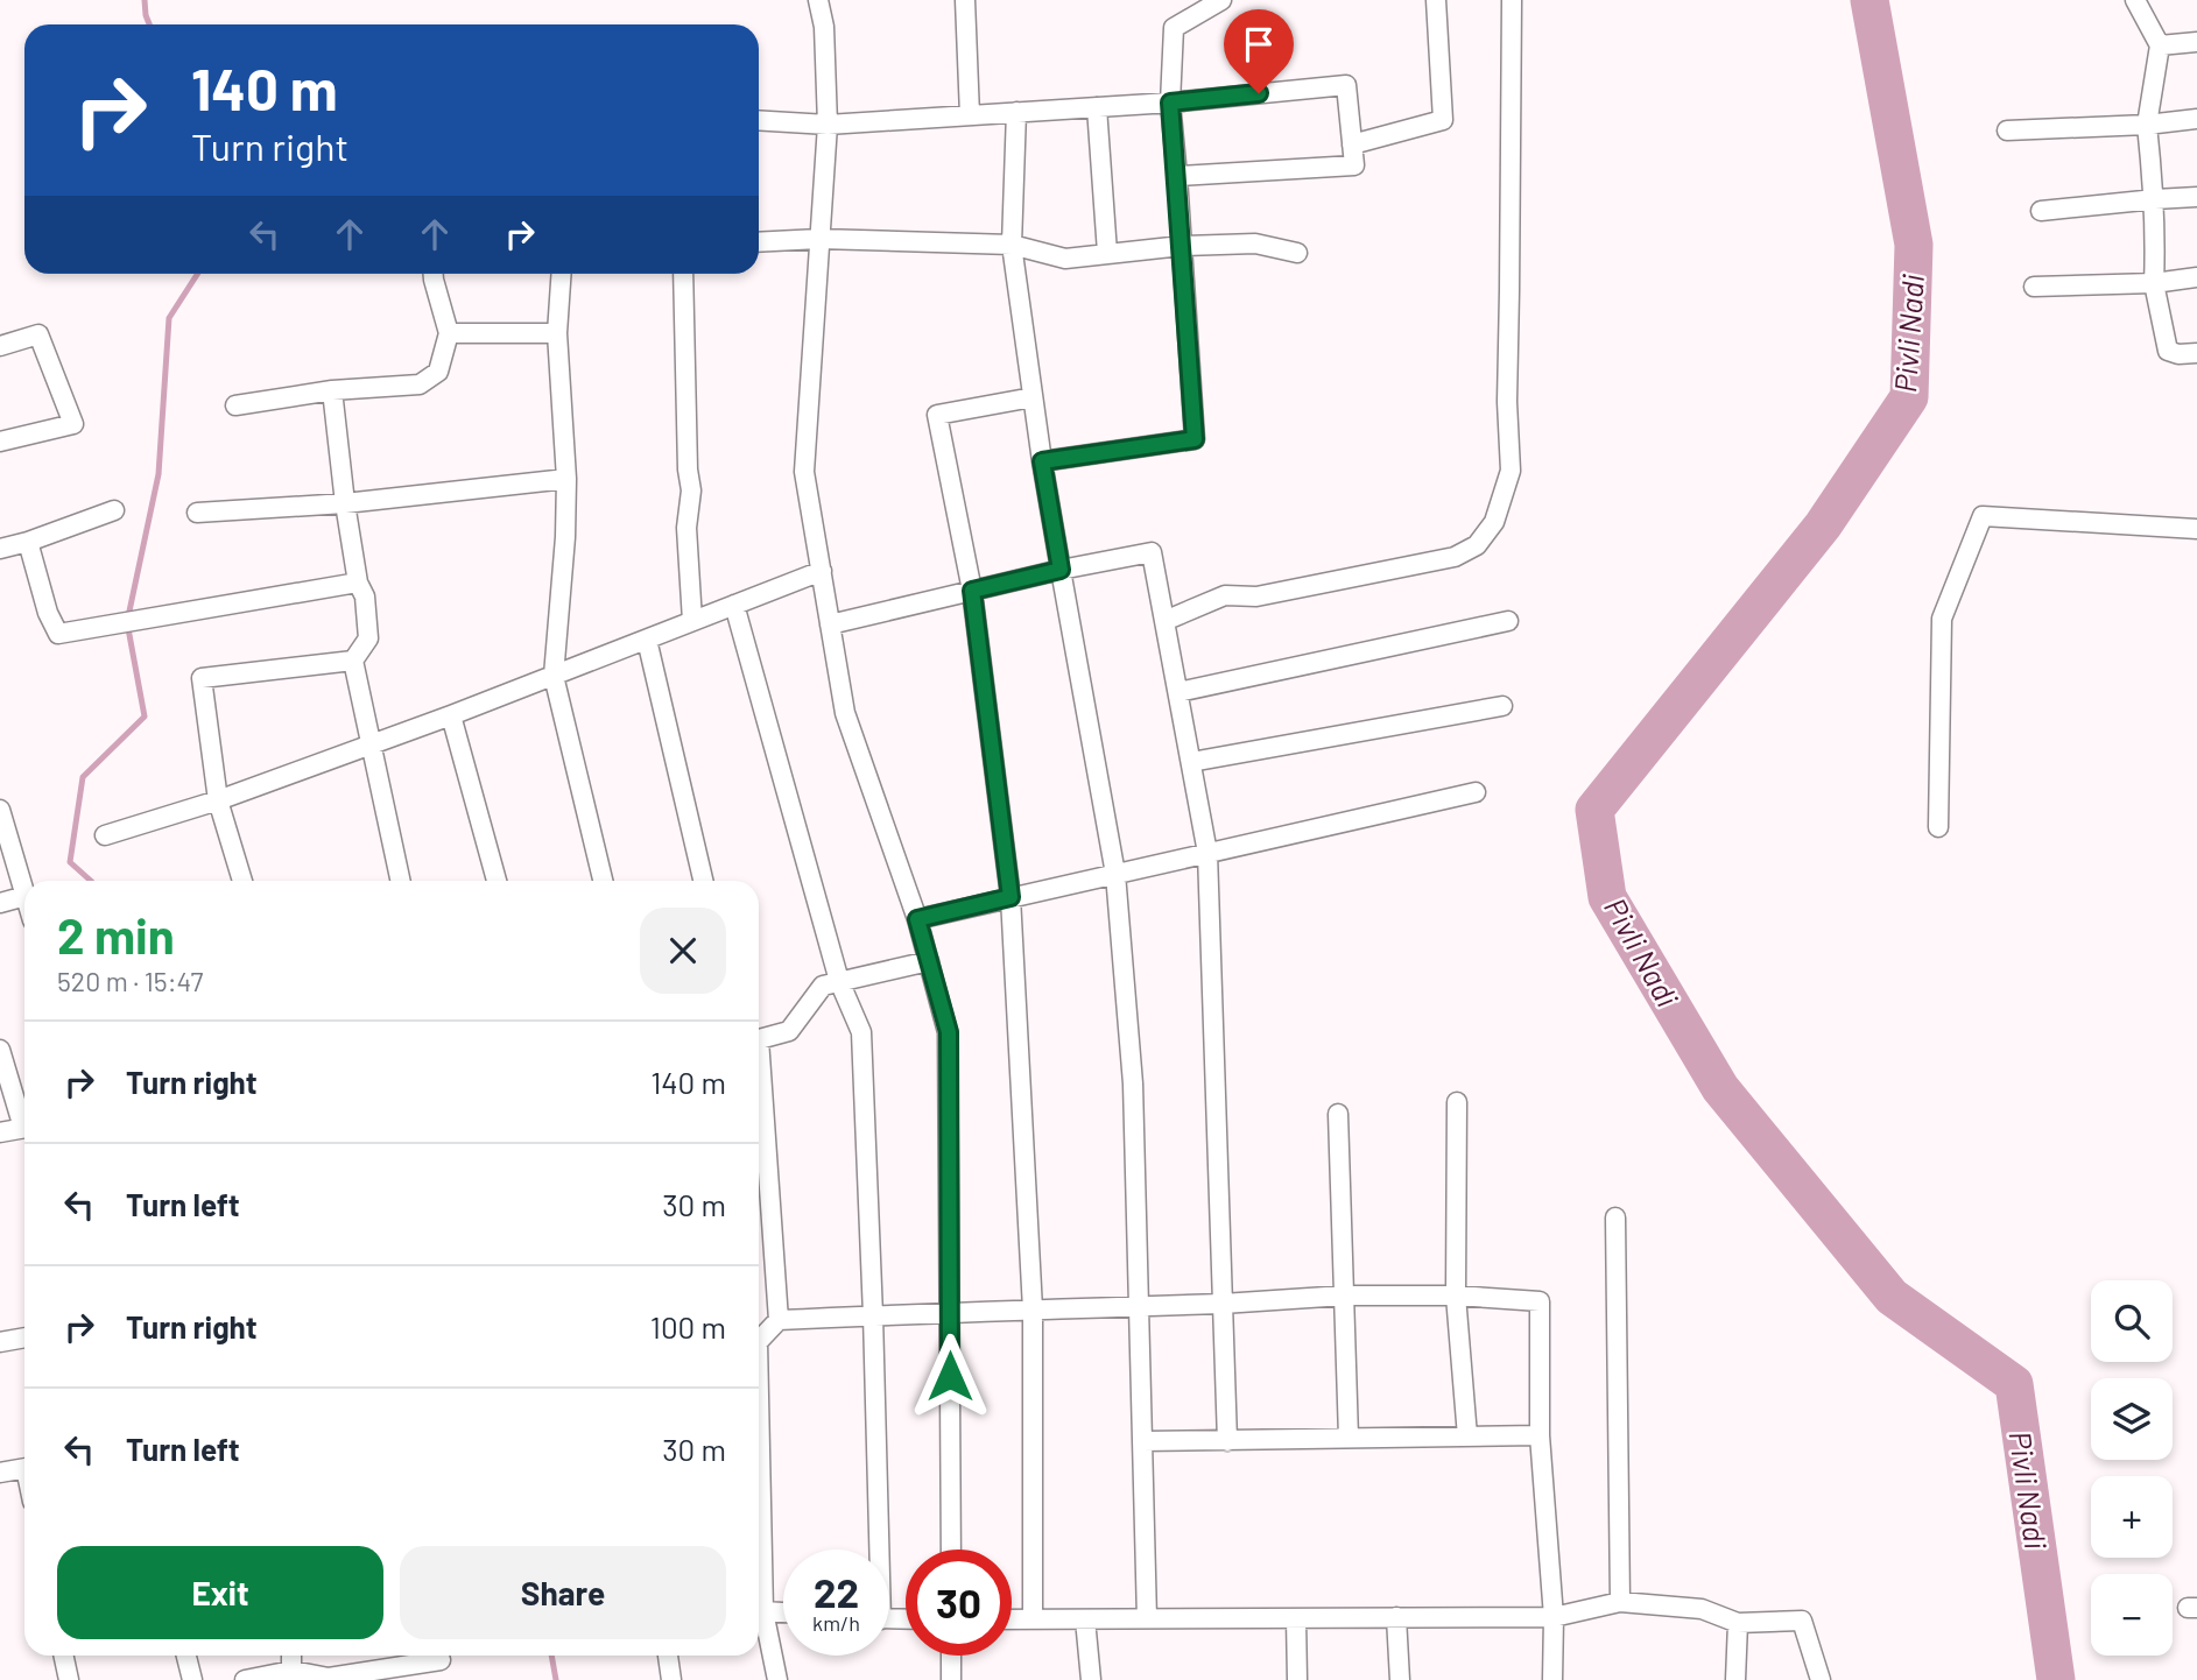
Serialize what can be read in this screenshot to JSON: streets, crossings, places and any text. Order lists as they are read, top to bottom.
{
  "water": ["Pivli Nadi"],
  "page": {
    "turn": ["140 m", "Turn right"],
    "heading": ["2 min", "520 m · 15:47"],
    "list": [
      {
        "name": "Turn right",
        "value": "140 m"
      },
      {
        "name": "Turn left",
        "value": "30 m"
      },
      {
        "name": "Turn right",
        "value": "100 m"
      },
      {
        "name": "Turn left",
        "value": "30 m"
      }
    ],
    "map_buttons": ["+", "−"],
    "buttons": ["Exit", "Share"],
    "speed": "22 km/h",
    "limit": "30"
  }
}
